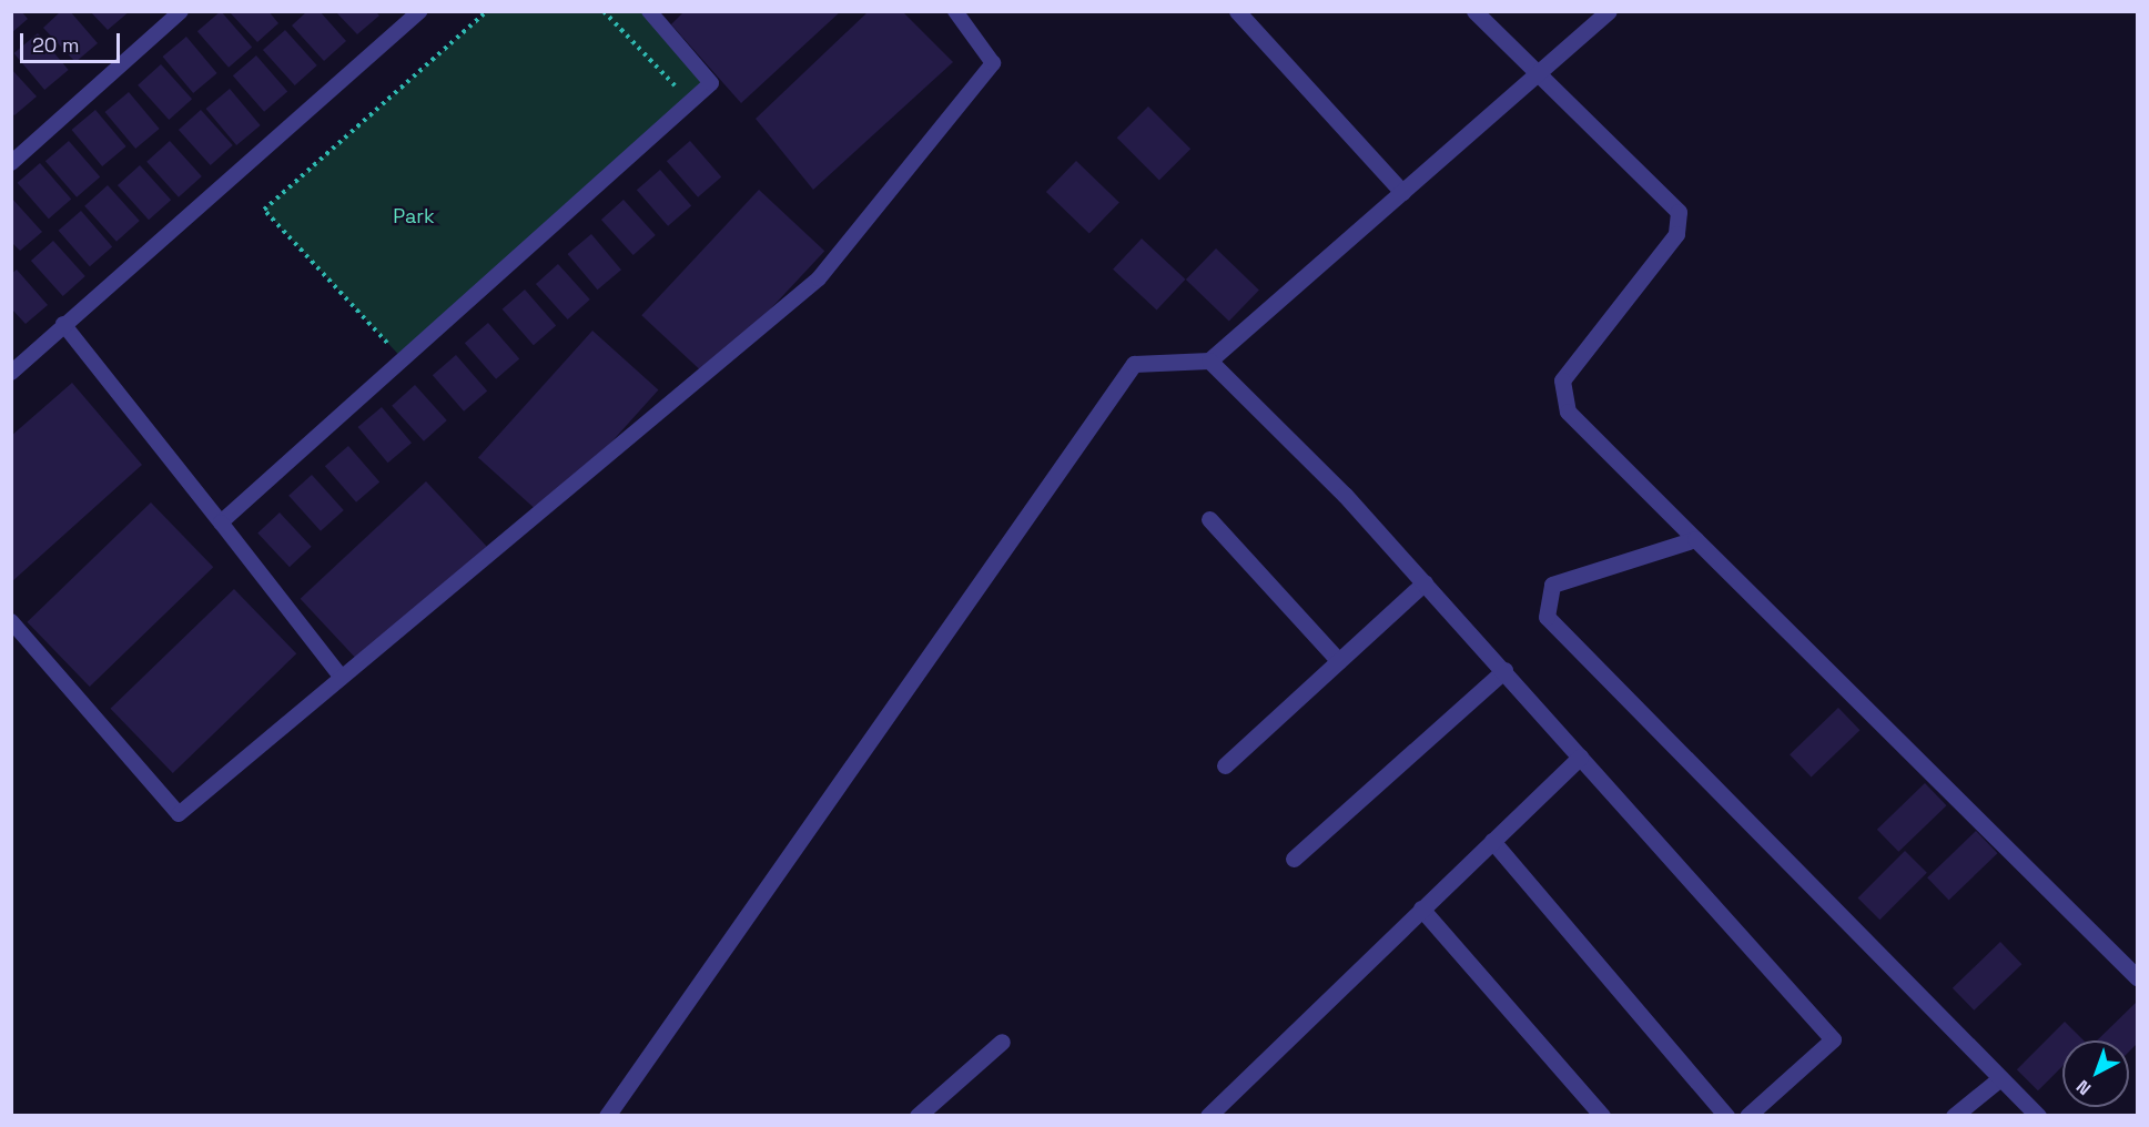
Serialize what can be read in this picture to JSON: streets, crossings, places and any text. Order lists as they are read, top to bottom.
{
  "parks": ["Park"],
  "scale_bar": "20 m",
  "north": "bottom left"
}
